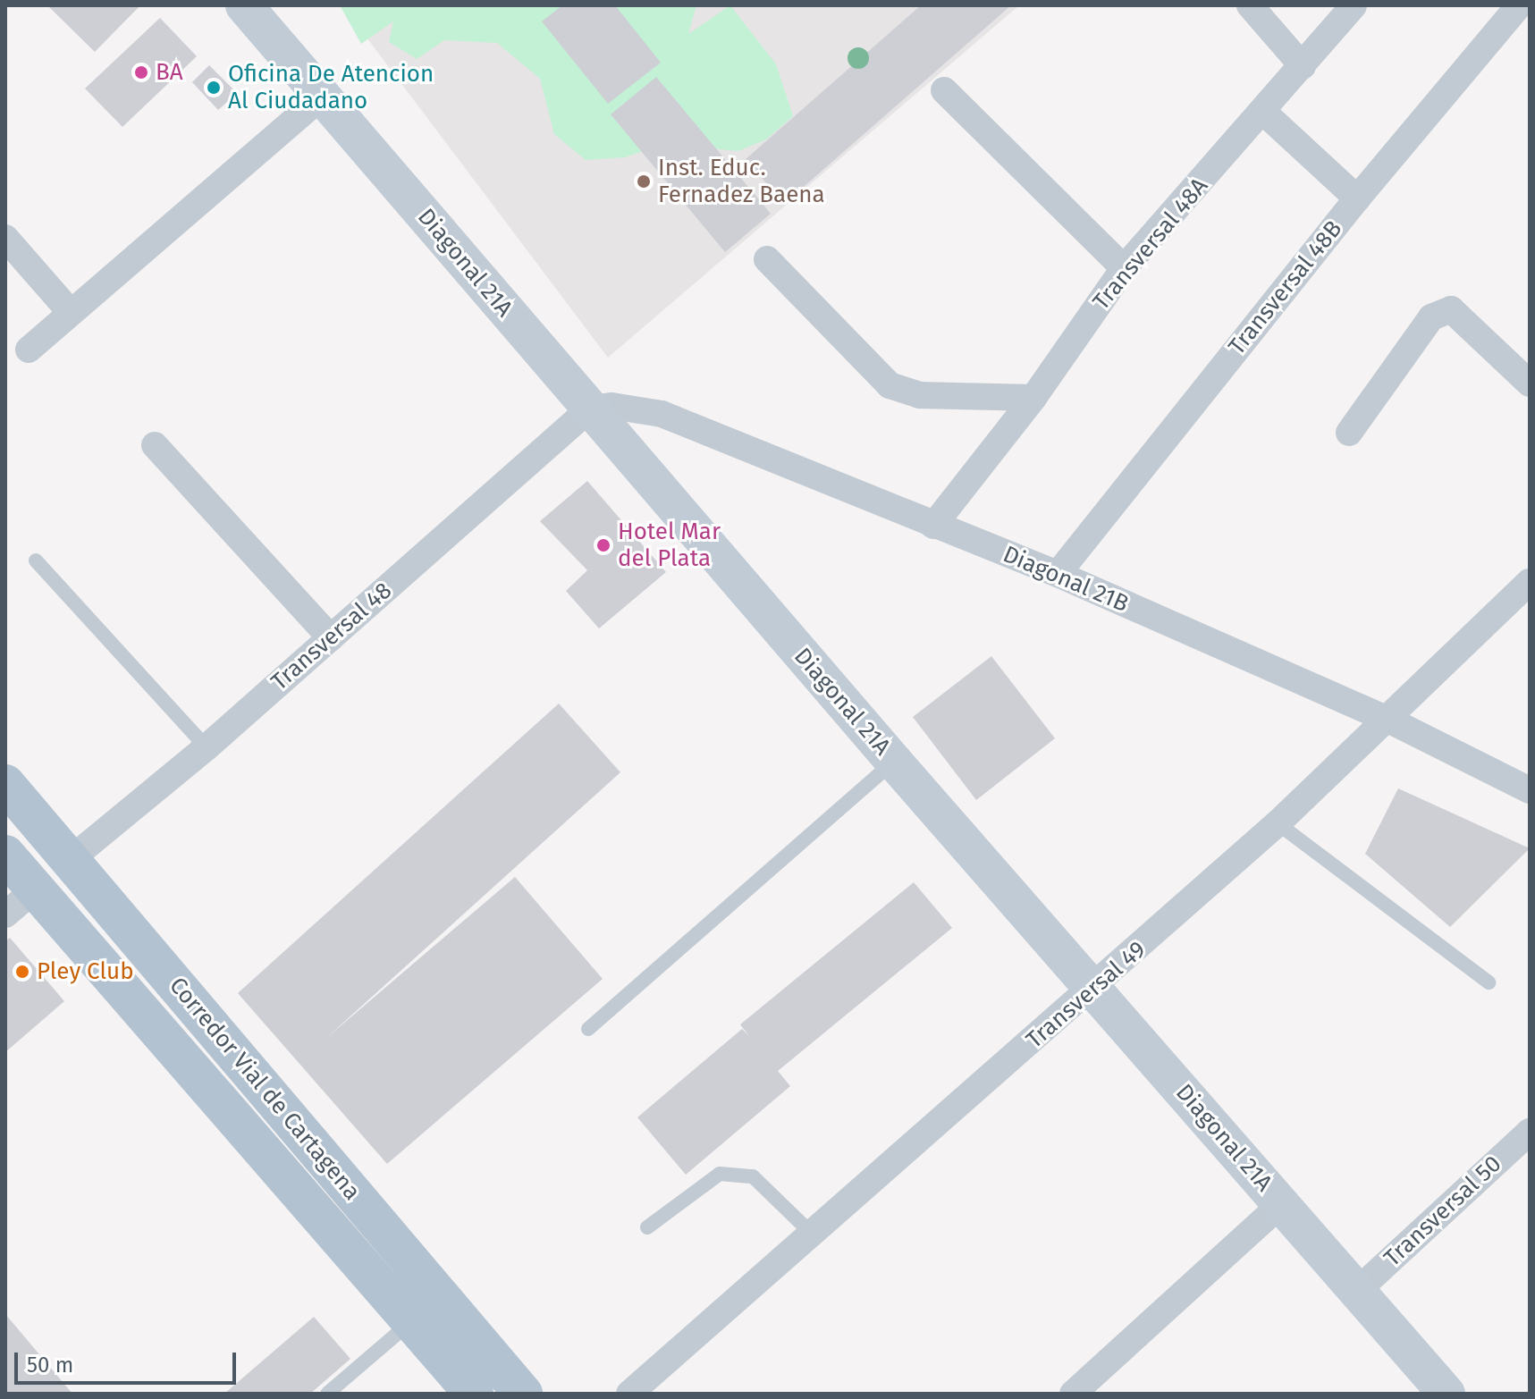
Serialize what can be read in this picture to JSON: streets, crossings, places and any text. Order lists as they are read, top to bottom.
{
  "streets": {
    "main road": ["Corredor Vial de Cartagena"],
    "street": [
      "Transversal 48A",
      "Diagonal 21A",
      "Transversal 48B",
      "Diagonal 21B",
      "Transversal 48",
      "Transversal 49",
      "Transversal 50"
    ]
  },
  "crossings": [
    ["Transversal 48A", "Diagonal 21B"],
    ["Diagonal 21A", "Diagonal 21B"],
    ["Diagonal 21A", "Transversal 48"],
    ["Diagonal 21A", "Transversal 49"],
    ["Diagonal 21A", "Transversal 50"],
    ["Transversal 48B", "Diagonal 21B"],
    ["Diagonal 21B", "Transversal 48"],
    ["Diagonal 21B", "Transversal 49"],
    ["Transversal 48", "Corredor Vial de Cartagena"]
  ],
  "places": [
    "BA",
    "Oficina De Atencion Al Ciudadano",
    "Inst. Educ. Fernadez Baena",
    "Hotel Mar del Plata",
    "Pley Club"
  ],
  "scale_bar": "50 m"
}
